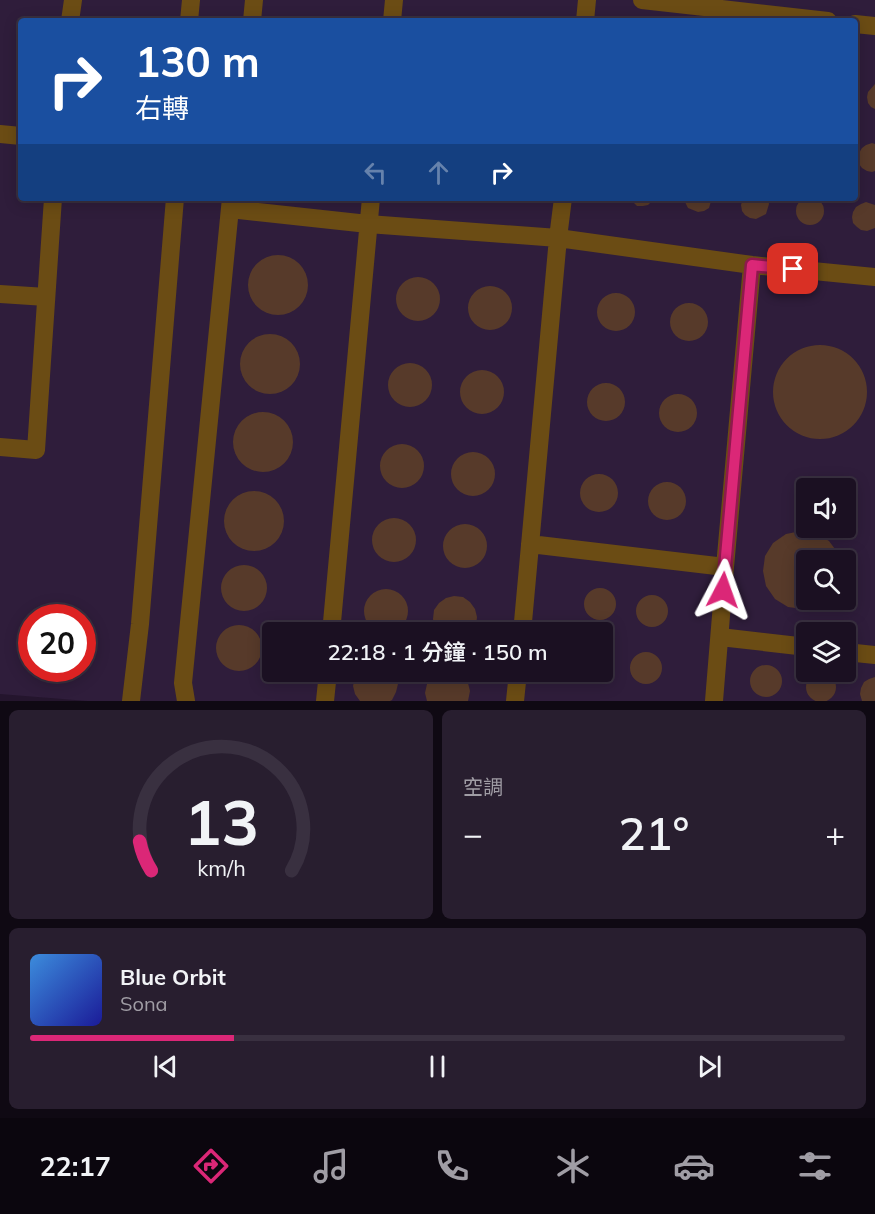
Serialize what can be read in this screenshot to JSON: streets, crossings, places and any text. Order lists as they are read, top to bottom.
{
  "page": {
    "turn": ["130 m", "右轉"],
    "limit": "20",
    "trip": "22:18 · 1 分鐘 · 150 m",
    "tile": "空調",
    "heat": ["−", "21°", "+"],
    "song": ["Blue Orbit", "Sona"],
    "tabs": "22:17",
    "gauge": ["13", "km/h"]
  }
}
